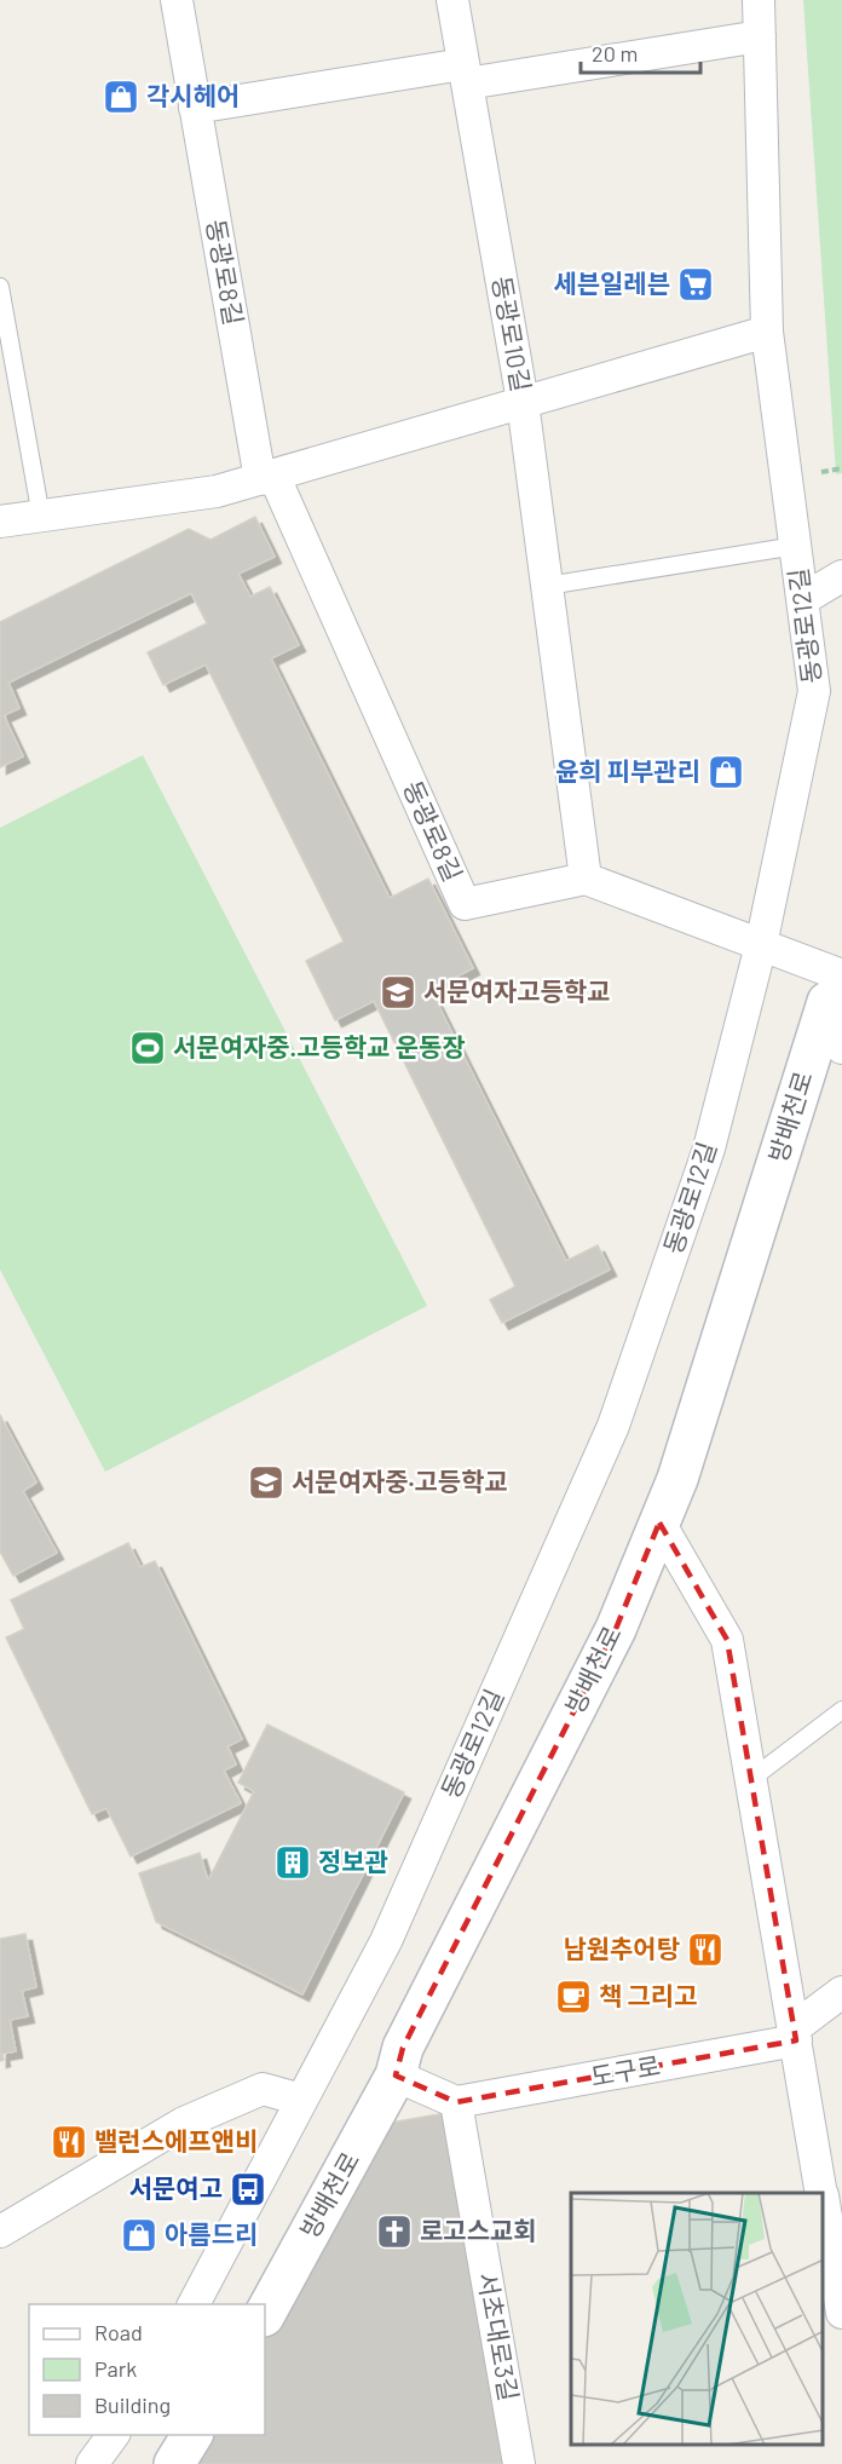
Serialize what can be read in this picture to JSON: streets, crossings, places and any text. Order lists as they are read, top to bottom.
{
  "streets": {
    "street": [
      "동광로8길",
      "동광로10길",
      "동광로12길",
      "방배천로",
      "도구로",
      "서초대로3길"
    ]
  },
  "crossings": [
    ["동광로8길", "동광로10길"],
    ["도구로", "서초대로3길"]
  ],
  "places": {
    "shop": ["각시헤어", "윤희 피부관리", "아름드리"],
    "supermarket": ["세븐일레븐"],
    "school or university": ["서문여자고등학교", "서문여자중·고등학교"],
    "sports": ["서문여자중.고등학교 운동장"],
    "building": ["정보관"],
    "restaurant": ["남원추어탕", "밸런스에프앤비"],
    "cafe": ["책 그리고"],
    "bus stop": ["서문여고"],
    "church": ["로고스교회"]
  },
  "legend": ["Road", "Park", "Building"],
  "scale_bar": "20 m"
}
